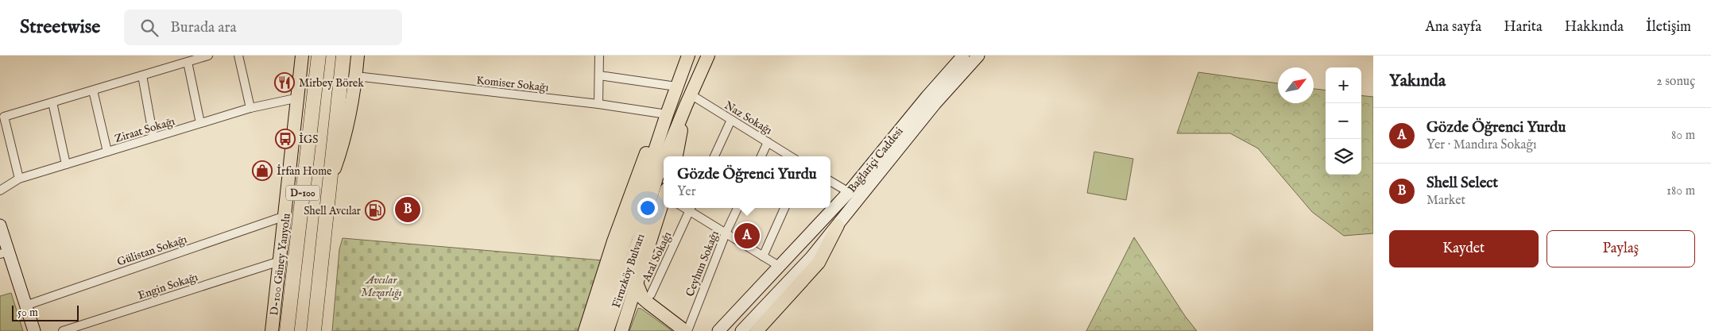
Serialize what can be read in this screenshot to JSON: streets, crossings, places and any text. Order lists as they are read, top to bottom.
{
  "streets": {
    "highway": ["D-100"],
    "main road": ["Bağlariçi Caddesi", "D-100 Güney Yanyolu", "Firuzköy Bulvarı"],
    "street": [
      "Komiser Sokağı",
      "Naz Sokağı",
      "Ziraat Sokağı",
      "Gülistan Sokağı",
      "Aral Sokağı",
      "Ceyhun Sokağı",
      "Engin Sokağı"
    ]
  },
  "crossings": [
    ["Komiser Sokağı", "Firuzköy Bulvarı"],
    ["Naz Sokağı", "Firuzköy Bulvarı"],
    ["Ziraat Sokağı", "D-100 Güney Yanyolu"],
    ["Gülistan Sokağı", "D-100 Güney Yanyolu"],
    ["D-100 Güney Yanyolu", "Engin Sokağı"]
  ],
  "parks": ["Avcılar Mezarlığı"],
  "places": {
    "restaurant": ["Mirbey Börek"],
    "bus stop": ["İGS"],
    "shop": ["İrfan Home"],
    "fuel station": ["Shell Avcılar"]
  },
  "scale_bar": "50 m",
  "north": "top right",
  "page": {
    "header": "Streetwise",
    "search": "Burada ara",
    "nav": [
      "Ana sayfa",
      "Harita",
      "Hakkında",
      "İletişim"
    ],
    "heading": ["Yakında", "2 sonuç"],
    "map_buttons": ["+", "−"],
    "list": [
      {
        "mark": "A",
        "name": "Gözde Öğrenci Yurdu",
        "note": "Yer · Mandıra Sokağı",
        "value": "80 m"
      },
      {
        "mark": "B",
        "name": "Shell Select",
        "note": "Market",
        "value": "180 m"
      }
    ],
    "popup": ["Gözde Öğrenci Yurdu", "Yer"],
    "pins": ["B", "A"],
    "buttons": ["Kaydet", "Paylaş"],
    "scale": "50 m"
  }
}
